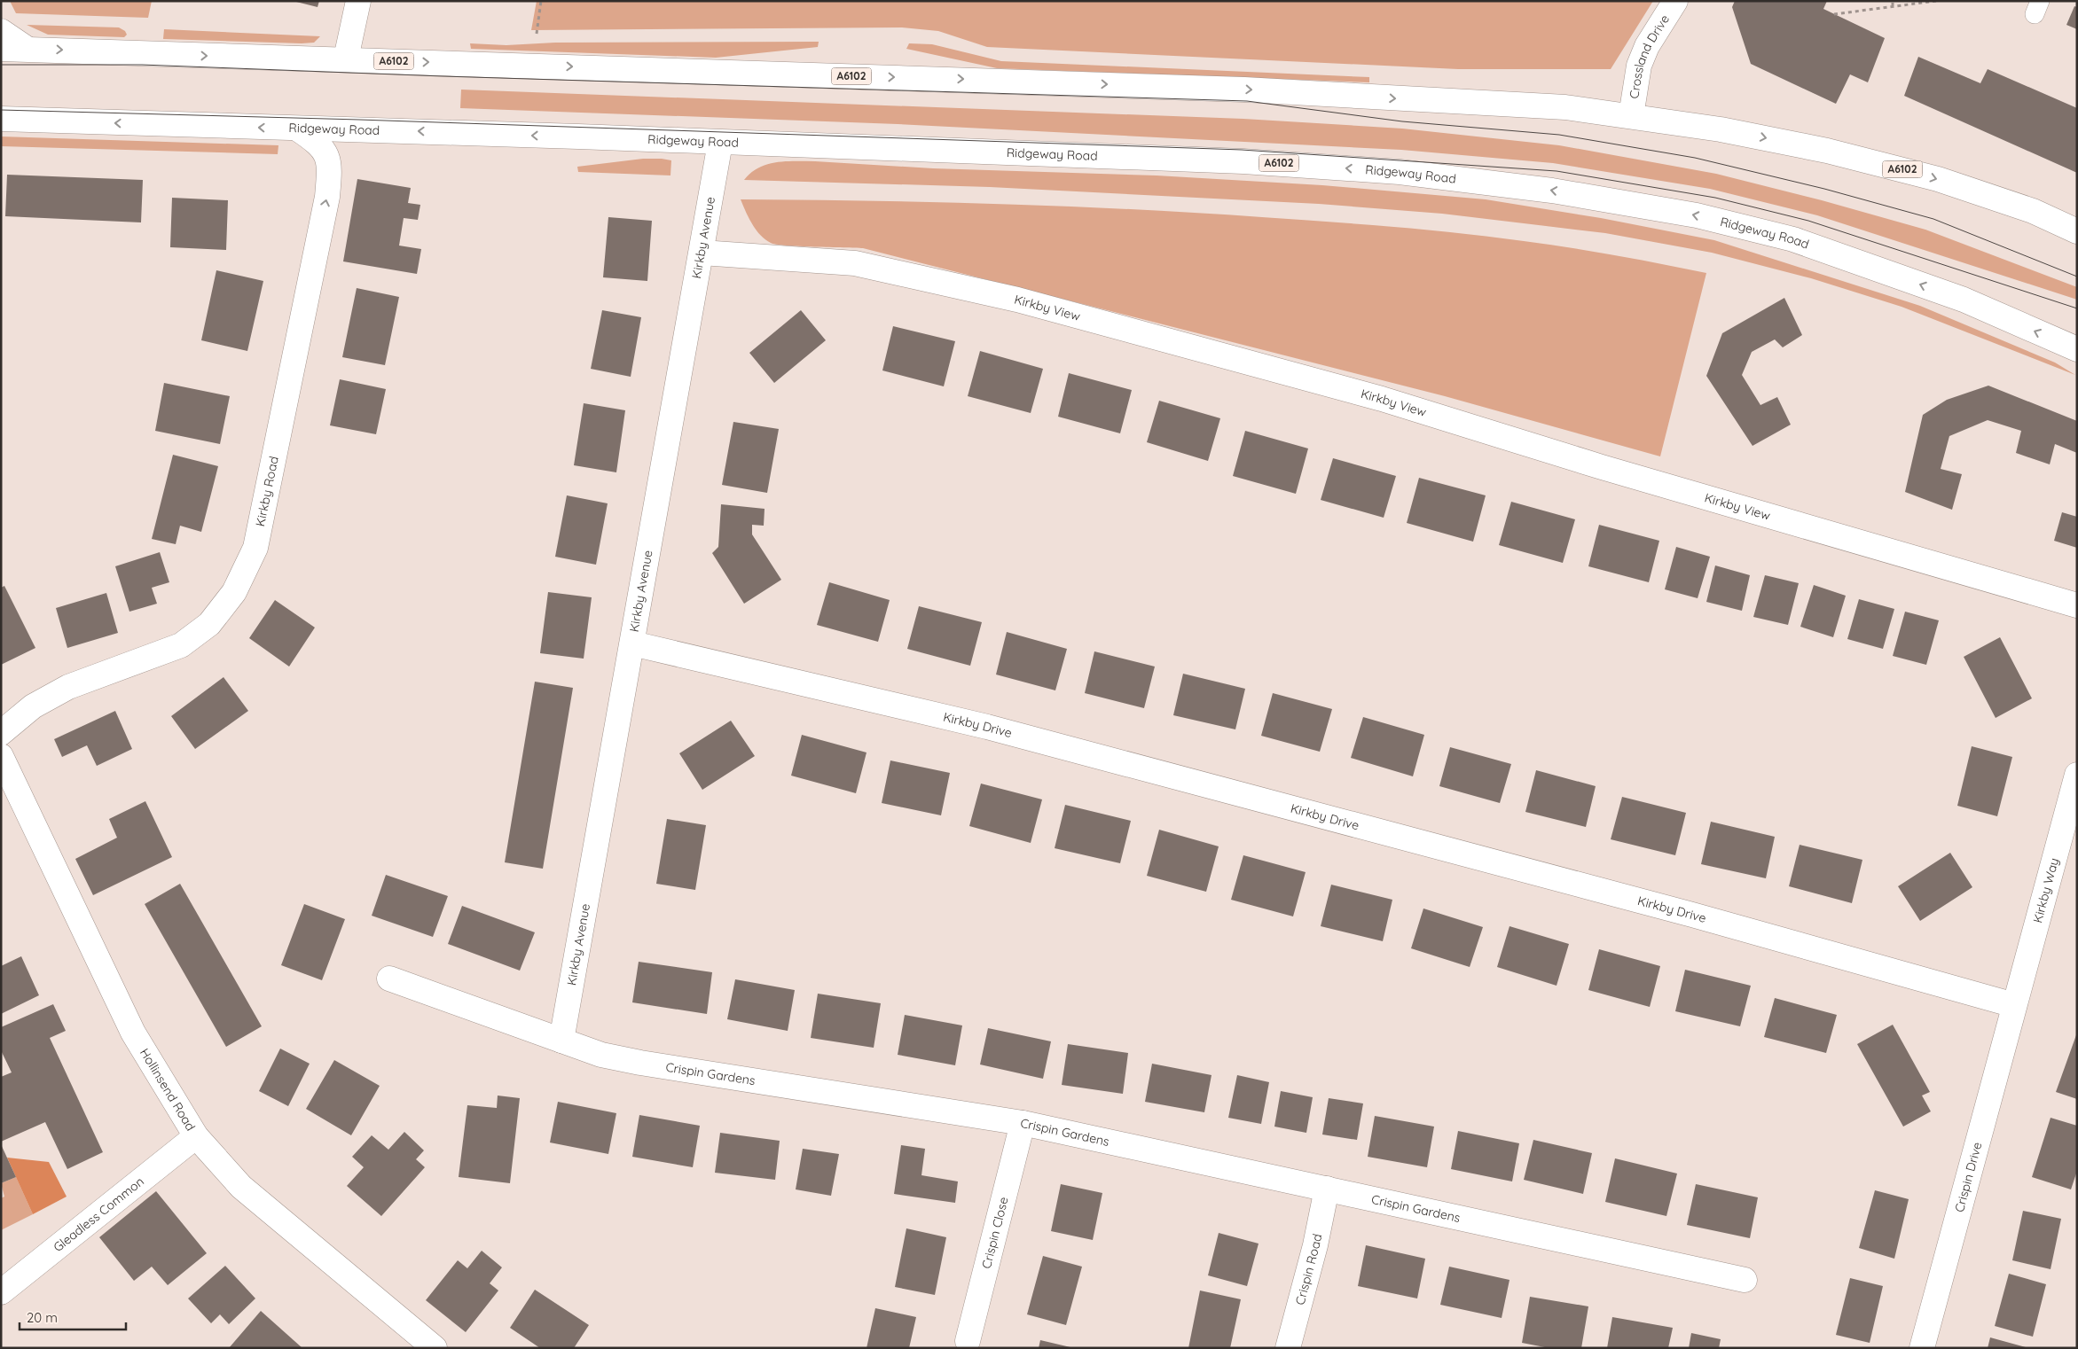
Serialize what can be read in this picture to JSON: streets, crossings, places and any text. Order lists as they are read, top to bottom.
{
  "streets": {
    "main road": [
      "Crossland Drive",
      "A6102",
      "Ridgeway Road",
      "Kirkby Avenue",
      "Kirkby View",
      "Kirkby Road",
      "Kirkby Drive",
      "Kirkby Way",
      "Crispin Gardens",
      "Hollinsend Road",
      "Crispin Drive",
      "Gleadless Common",
      "Crispin Close",
      "Crispin Road"
    ]
  },
  "crossings": [
    ["Crossland Drive", "A6102"],
    ["Ridgeway Road", "Kirkby Avenue"],
    ["Ridgeway Road", "Kirkby Road"],
    ["Kirkby Avenue", "Kirkby View"],
    ["Kirkby Avenue", "Kirkby Drive"],
    ["Kirkby Avenue", "Crispin Gardens"],
    ["Kirkby Drive", "Kirkby Way"],
    ["Kirkby Drive", "Crispin Drive"],
    ["Kirkby Way", "Crispin Drive"],
    ["Crispin Gardens", "Crispin Close"],
    ["Crispin Gardens", "Crispin Road"],
    ["Hollinsend Road", "Gleadless Common"]
  ],
  "one_way": ["Kirkby Road"],
  "scale_bar": "20 m"
}
